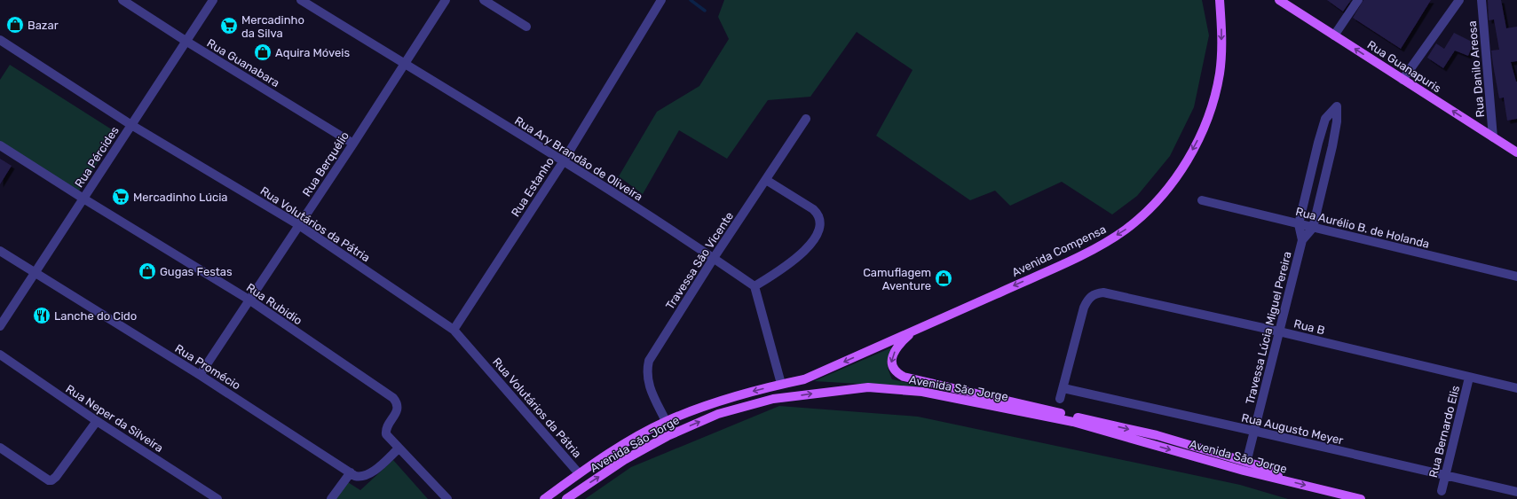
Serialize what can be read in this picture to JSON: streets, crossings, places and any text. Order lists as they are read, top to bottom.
{
  "streets": {
    "main road": ["Rua Guanapuris", "Avenida Compensa", "Avenida São Jorge"],
    "street": [
      "Rua Guanabara",
      "Rua Danilo Areosa",
      "Rua Pércides",
      "Rua Ary Brandão de Oliveira",
      "Rua Berquélio",
      "Rua Estanho",
      "Rua Volutários da Pátria",
      "Rua Aurélio B. de Holanda",
      "Travessa São Vicente",
      "Rua Rubidio",
      "Rua B",
      "Travessa Lúcia Miguel Pereira",
      "Rua Promécio",
      "Rua Neper da Silveira",
      "Rua Augusto Meyer",
      "Rua Bernardo Elis"
    ]
  },
  "crossings": [
    ["Rua Guanabara", "Rua Pércides"],
    ["Rua Guanabara", "Rua Berquélio"],
    ["Rua Guanapuris", "Rua Danilo Areosa"],
    ["Rua Pércides", "Rua Volutários da Pátria"],
    ["Rua Pércides", "Rua Rubidio"],
    ["Rua Pércides", "Rua Promécio"],
    ["Rua Ary Brandão de Oliveira", "Rua Berquélio"],
    ["Rua Ary Brandão de Oliveira", "Rua Estanho"],
    ["Rua Ary Brandão de Oliveira", "Travessa São Vicente"],
    ["Rua Berquélio", "Rua Volutários da Pátria"],
    ["Rua Berquélio", "Rua Rubidio"],
    ["Rua Berquélio", "Rua Promécio"],
    ["Rua Estanho", "Rua Volutários da Pátria"],
    ["Rua Volutários da Pátria", "Avenida São Jorge"],
    ["Rua Aurélio B. de Holanda", "Travessa Lúcia Miguel Pereira"],
    ["Avenida Compensa", "Avenida São Jorge"],
    ["Travessa São Vicente", "Avenida São Jorge"],
    ["Rua Rubidio", "Rua Promécio"],
    ["Rua B", "Travessa Lúcia Miguel Pereira"],
    ["Rua B", "Rua Augusto Meyer"],
    ["Rua B", "Rua Bernardo Elis"],
    ["Travessa Lúcia Miguel Pereira", "Rua Augusto Meyer"],
    ["Rua Augusto Meyer", "Rua Bernardo Elis"]
  ],
  "one_way": ["Rua Guanapuris", "Avenida Compensa"],
  "places": {
    "shop": [
      "Bazar",
      "Aquira Móveis",
      "Gugas Festas",
      "Camuflagem Aventure"
    ],
    "supermarket": ["Mercadinho da Silva", "Mercadinho Lúcia"],
    "restaurant": ["Lanche do Cido"]
  }
}
